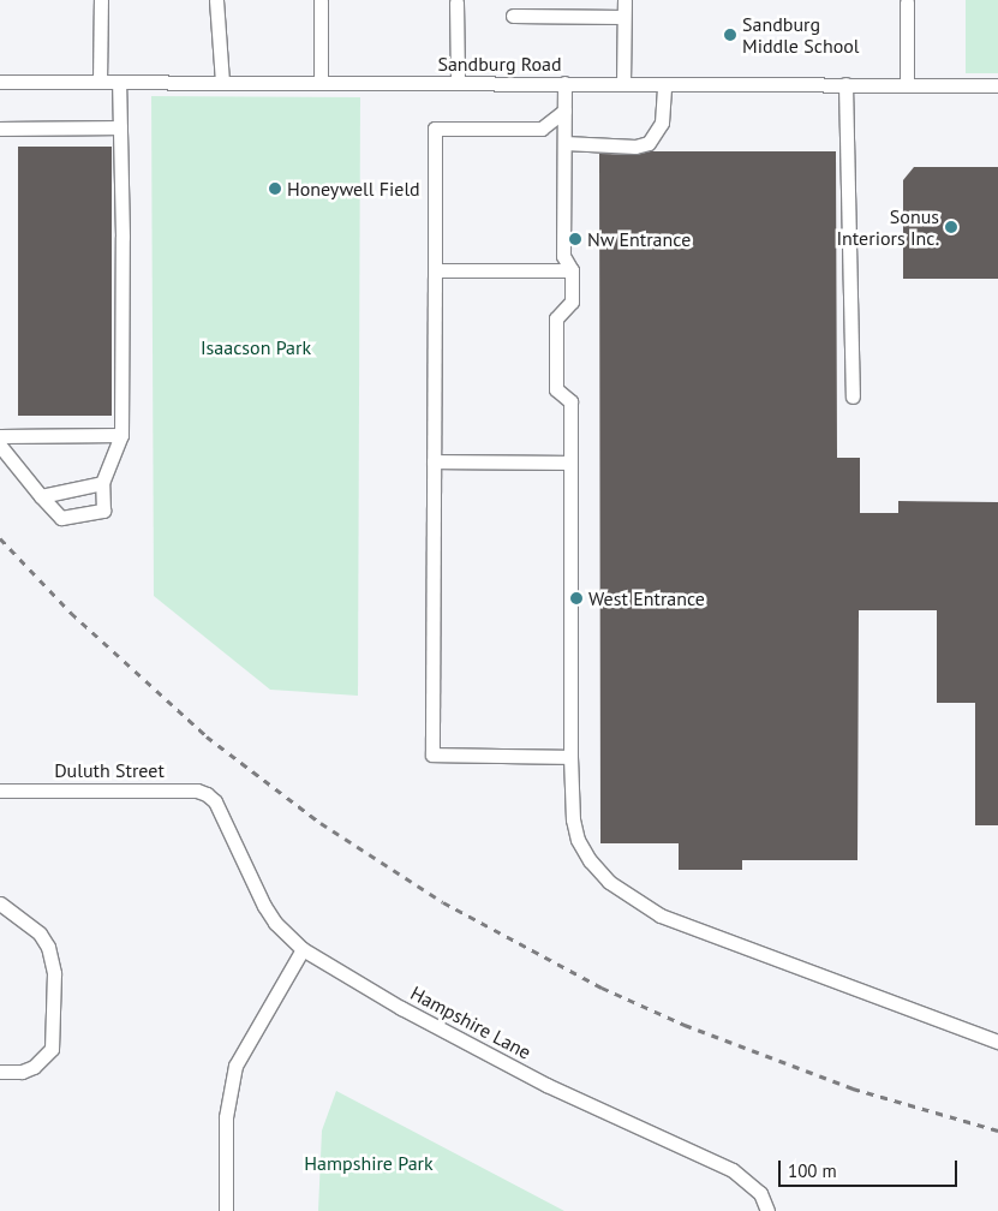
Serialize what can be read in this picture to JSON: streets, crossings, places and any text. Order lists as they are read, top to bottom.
{
  "streets": {
    "street": ["Sandburg Road", "Duluth Street", "Hampshire Lane"]
  },
  "crossings": [
    ["Duluth Street", "Hampshire Lane"]
  ],
  "parks": ["Isaacson Park", "Hampshire Park"],
  "places": [
    "Sandburg Middle School",
    "Honeywell Field",
    "Sonus Interiors Inc.",
    "Nw Entrance",
    "West Entrance"
  ],
  "scale_bar": "100 m"
}
